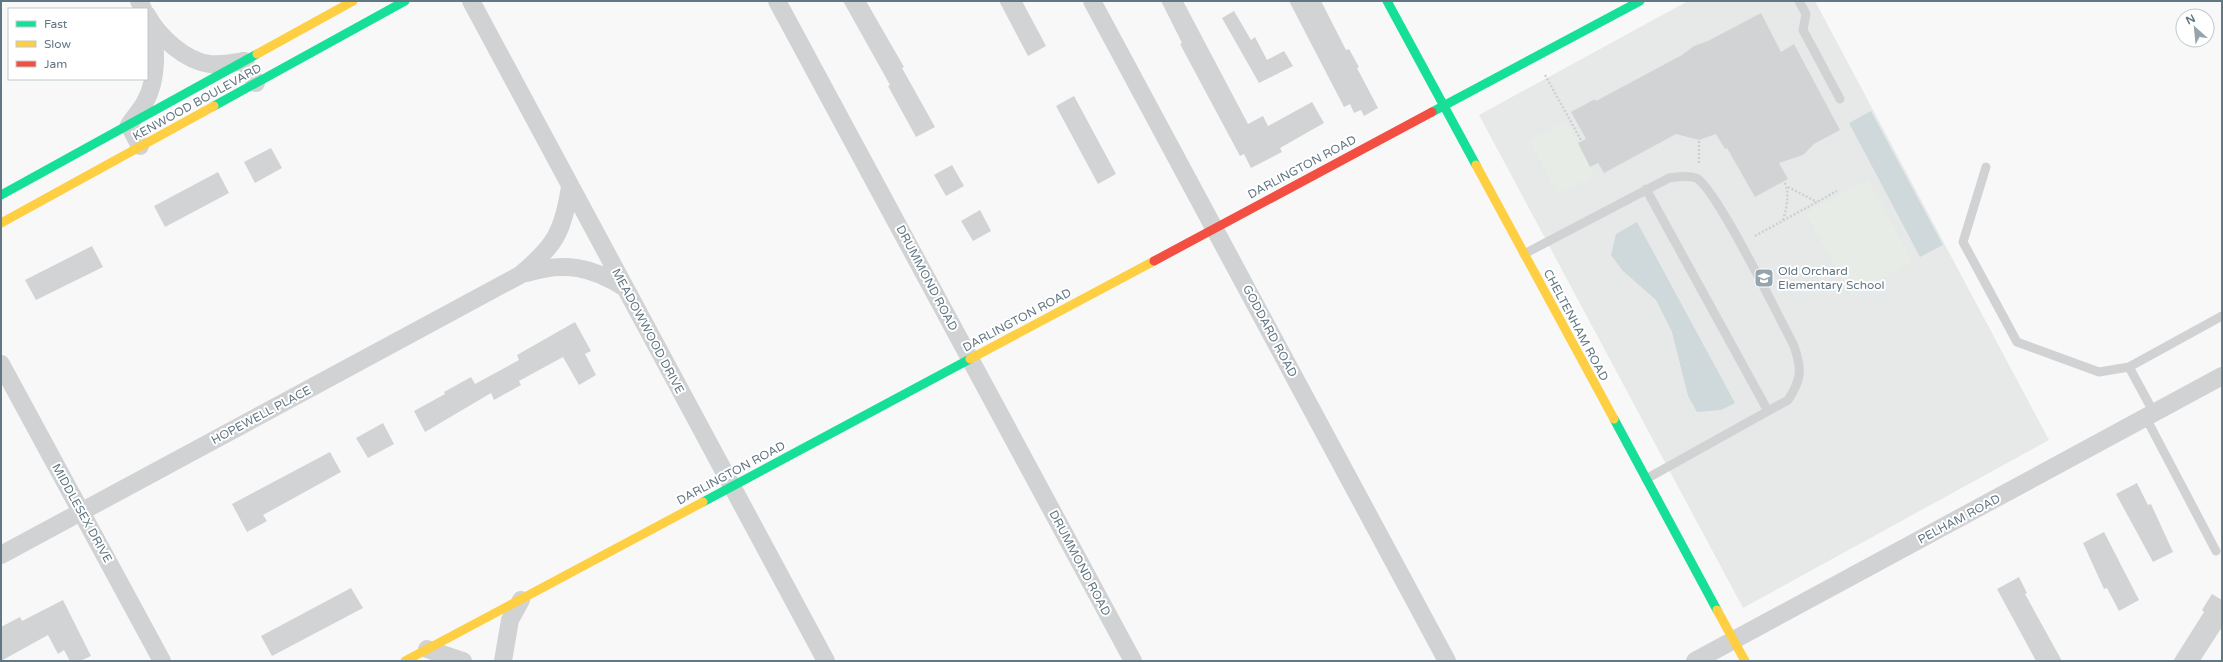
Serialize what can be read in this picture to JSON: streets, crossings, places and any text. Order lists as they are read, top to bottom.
{
  "streets": {
    "street": [
      "KENWOOD BOULEVARD",
      "DARLINGTON ROAD",
      "DRUMMOND ROAD",
      "CHELTENHAM ROAD",
      "MEADOWWOOD DRIVE",
      "GODDARD ROAD",
      "HOPEWELL PLACE",
      "MIDDLESEX DRIVE",
      "PELHAM ROAD"
    ]
  },
  "crossings": [
    ["DARLINGTON ROAD", "DRUMMOND ROAD"],
    ["DARLINGTON ROAD", "CHELTENHAM ROAD"],
    ["DARLINGTON ROAD", "MEADOWWOOD DRIVE"],
    ["DARLINGTON ROAD", "GODDARD ROAD"],
    ["CHELTENHAM ROAD", "PELHAM ROAD"],
    ["MEADOWWOOD DRIVE", "HOPEWELL PLACE"],
    ["HOPEWELL PLACE", "MIDDLESEX DRIVE"]
  ],
  "places": {
    "school or university": ["Old Orchard Elementary School"]
  },
  "legend": ["Fast", "Slow", "Jam"],
  "north": "top left"
}
